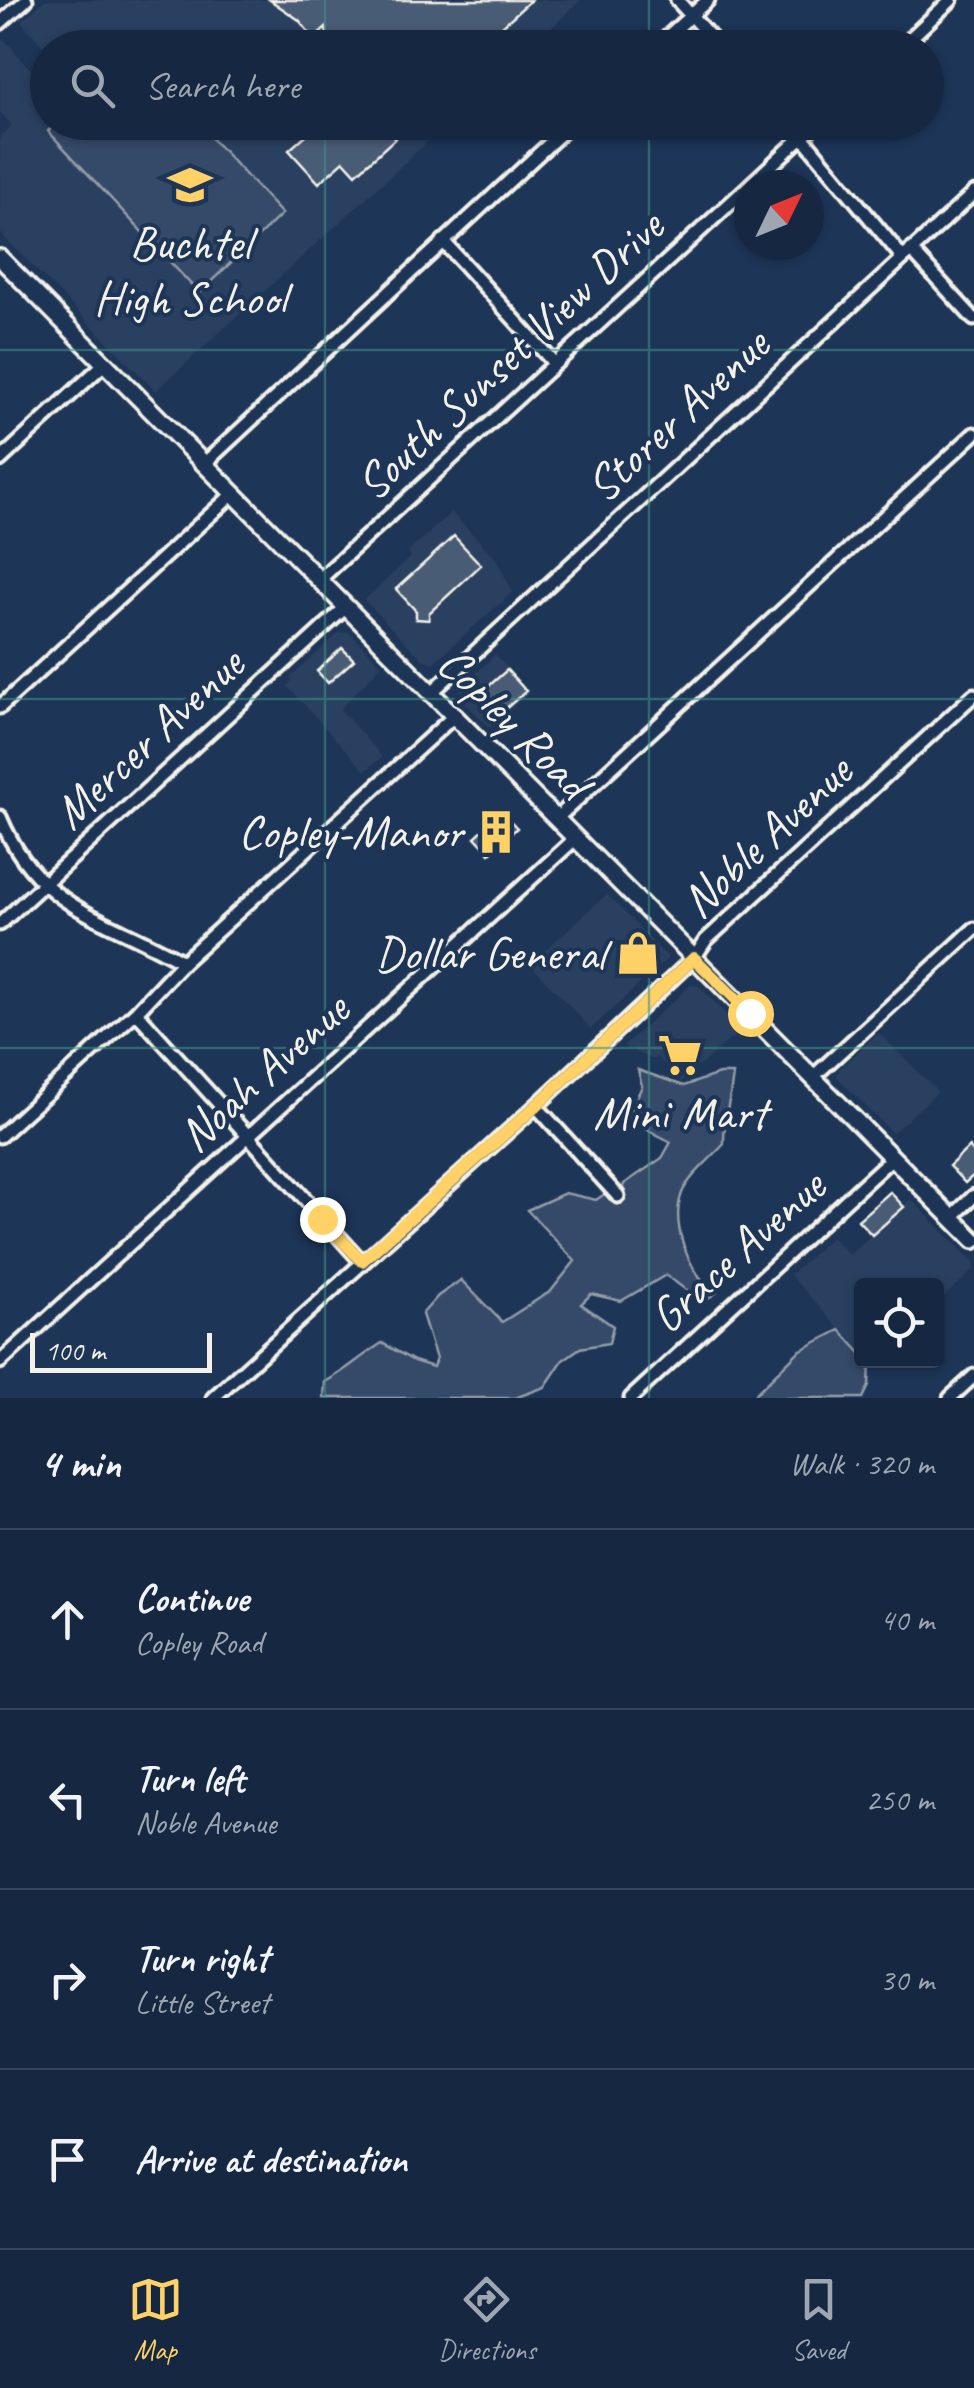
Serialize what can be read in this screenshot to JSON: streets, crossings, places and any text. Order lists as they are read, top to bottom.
{
  "streets": {
    "main road": ["Copley Road"],
    "street": [
      "South Sunset View Drive",
      "Storer Avenue",
      "Mercer Avenue",
      "Noble Avenue",
      "Noah Avenue",
      "Grace Avenue"
    ]
  },
  "crossings": [
    ["South Sunset View Drive", "Copley Road"],
    ["Storer Avenue", "Copley Road"],
    ["Copley Road", "Mercer Avenue"],
    ["Copley Road", "Noble Avenue"],
    ["Copley Road", "Noah Avenue"],
    ["Copley Road", "Grace Avenue"]
  ],
  "places": {
    "school or university": ["Buchtel High School"],
    "building": ["Copley-Manor"],
    "shop": ["Dollar General"],
    "supermarket": ["Mini Mart"]
  },
  "scale_bar": "100 m",
  "north": "top right",
  "page": {
    "search": "Search here",
    "scale": "100 m",
    "heading": ["4 min", "Walk · 320 m"],
    "list": [
      ["Continue", "Copley Road", "40 m"],
      ["Turn left", "Noble Avenue", "250 m"],
      ["Turn right", "Little Street", "30 m"],
      "Arrive at destination"
    ],
    "nav": ["Map", "Directions", "Saved"]
  }
}
